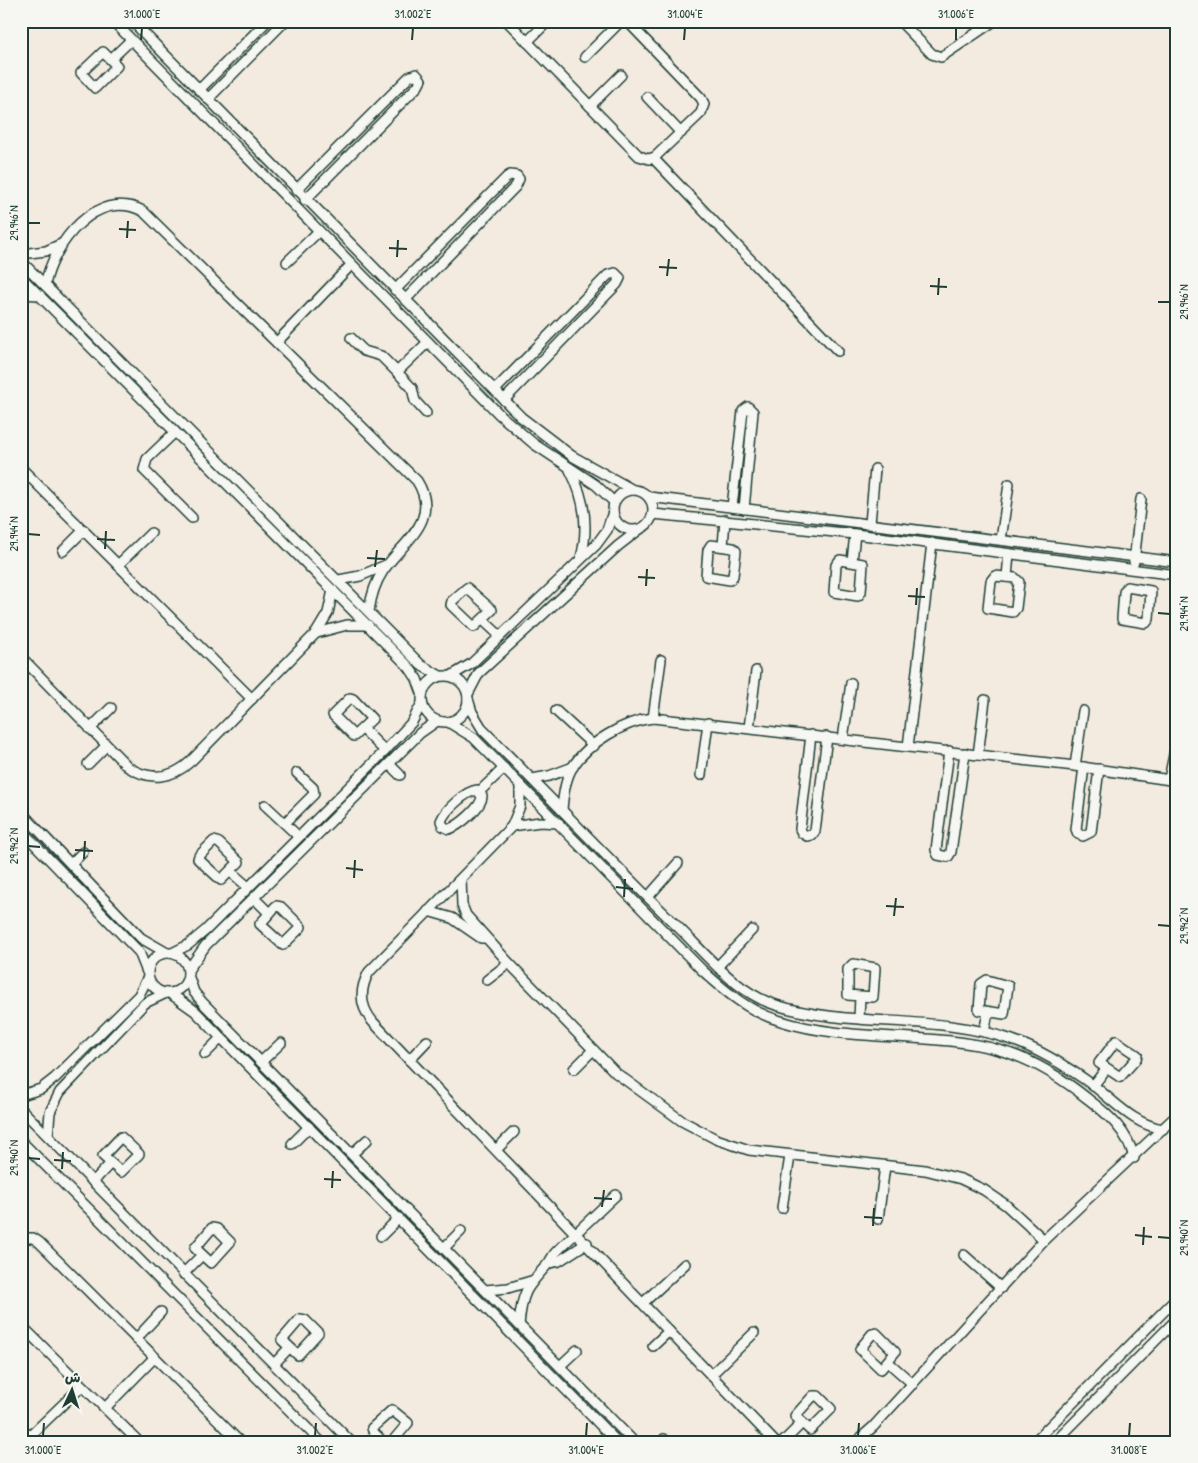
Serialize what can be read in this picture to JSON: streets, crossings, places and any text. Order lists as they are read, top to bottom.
{
  "north": "top",
  "coordinates": [
    "31.000°E",
    "31.002°E",
    "31.004°E",
    "31.006°E",
    "29.946°N",
    "29.944°N",
    "29.942°N",
    "29.940°N",
    "31.008°E"
  ]
}
